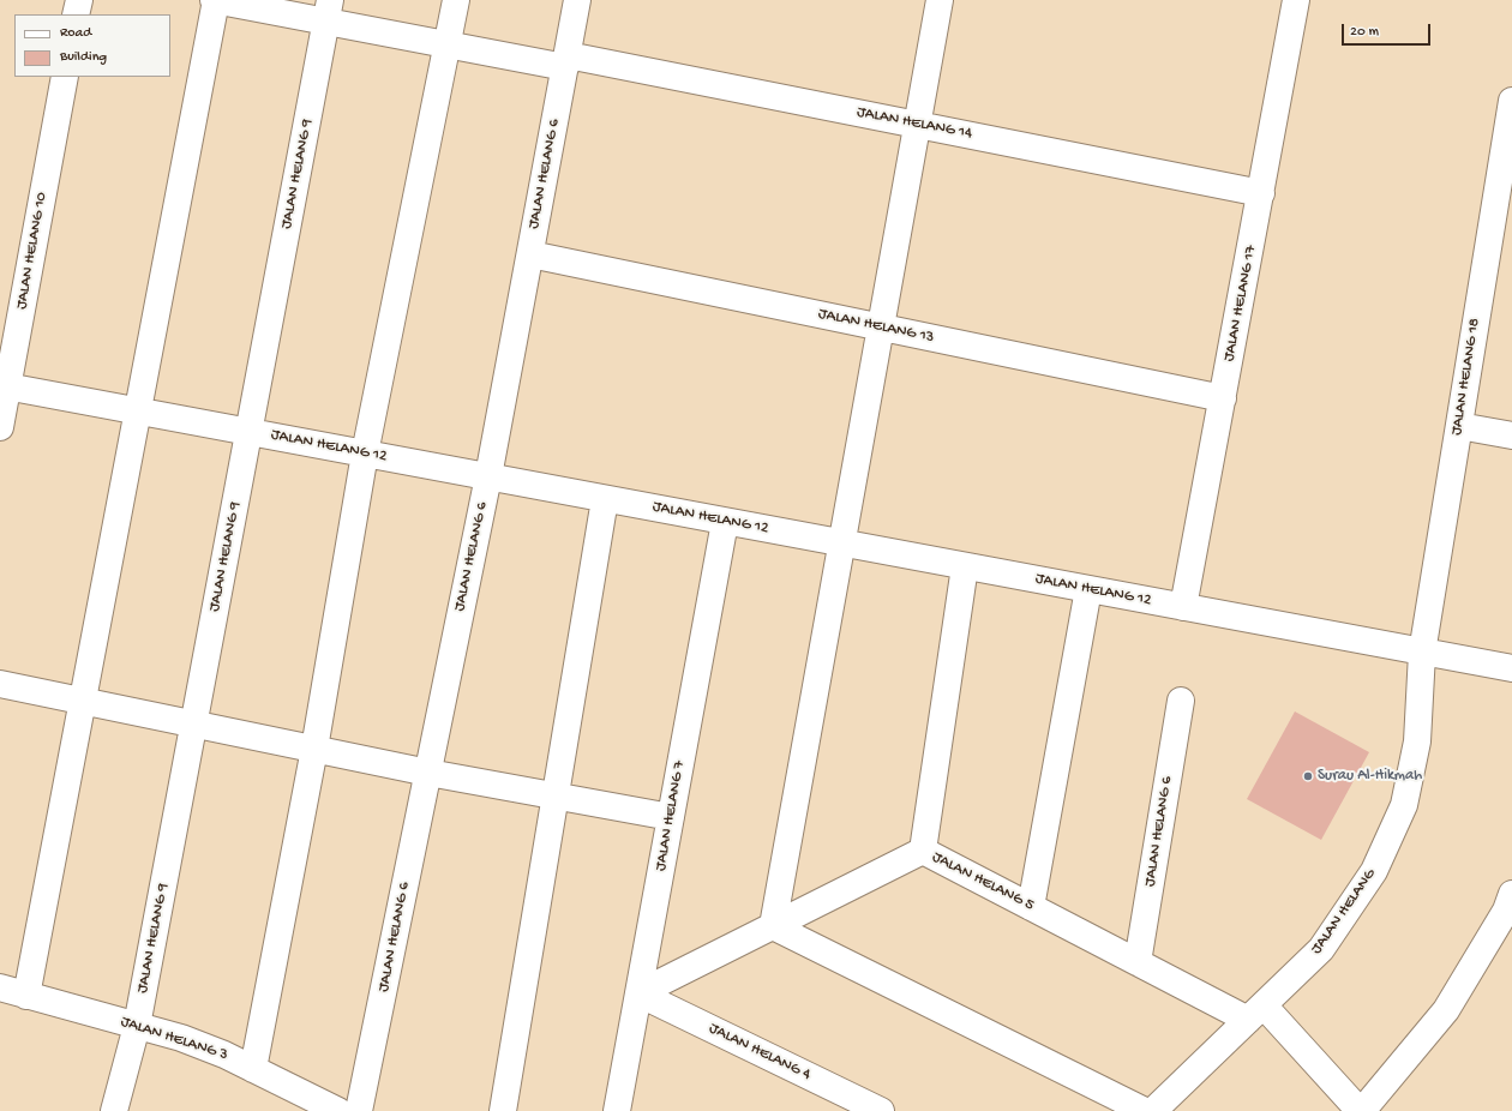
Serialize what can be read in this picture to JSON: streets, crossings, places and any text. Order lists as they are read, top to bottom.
{
  "streets": {
    "street": [
      "JALAN HELANG 14",
      "JALAN HELANG 9",
      "JALAN HELANG 6",
      "JALAN HELANG 10",
      "JALAN HELANG 17",
      "JALAN HELANG 13",
      "JALAN HELANG 18",
      "JALAN HELANG 12",
      "JALAN HELANG 7",
      "JALAN HELANG 5",
      "JALAN HELANG",
      "JALAN HELANG 3",
      "JALAN HELANG 4"
    ]
  },
  "crossings": [
    ["JALAN HELANG 14", "JALAN HELANG 9"],
    ["JALAN HELANG 14", "JALAN HELANG 6"],
    ["JALAN HELANG 14", "JALAN HELANG 17"],
    ["JALAN HELANG 9", "JALAN HELANG 12"],
    ["JALAN HELANG 9", "JALAN HELANG 3"],
    ["JALAN HELANG 6", "JALAN HELANG 13"],
    ["JALAN HELANG 6", "JALAN HELANG 12"],
    ["JALAN HELANG 6", "JALAN HELANG 5"],
    ["JALAN HELANG 10", "JALAN HELANG 12"],
    ["JALAN HELANG 17", "JALAN HELANG 13"],
    ["JALAN HELANG 17", "JALAN HELANG 12"],
    ["JALAN HELANG 18", "JALAN HELANG 12"],
    ["JALAN HELANG 18", "JALAN HELANG"],
    ["JALAN HELANG 12", "JALAN HELANG 7"],
    ["JALAN HELANG 12", "JALAN HELANG 5"],
    ["JALAN HELANG 12", "JALAN HELANG"],
    ["JALAN HELANG 7", "JALAN HELANG 4"],
    ["JALAN HELANG 5", "JALAN HELANG"]
  ],
  "places": ["Surau Al-Hikmah"],
  "legend": ["Road", "Building"],
  "scale_bar": "20 m"
}
